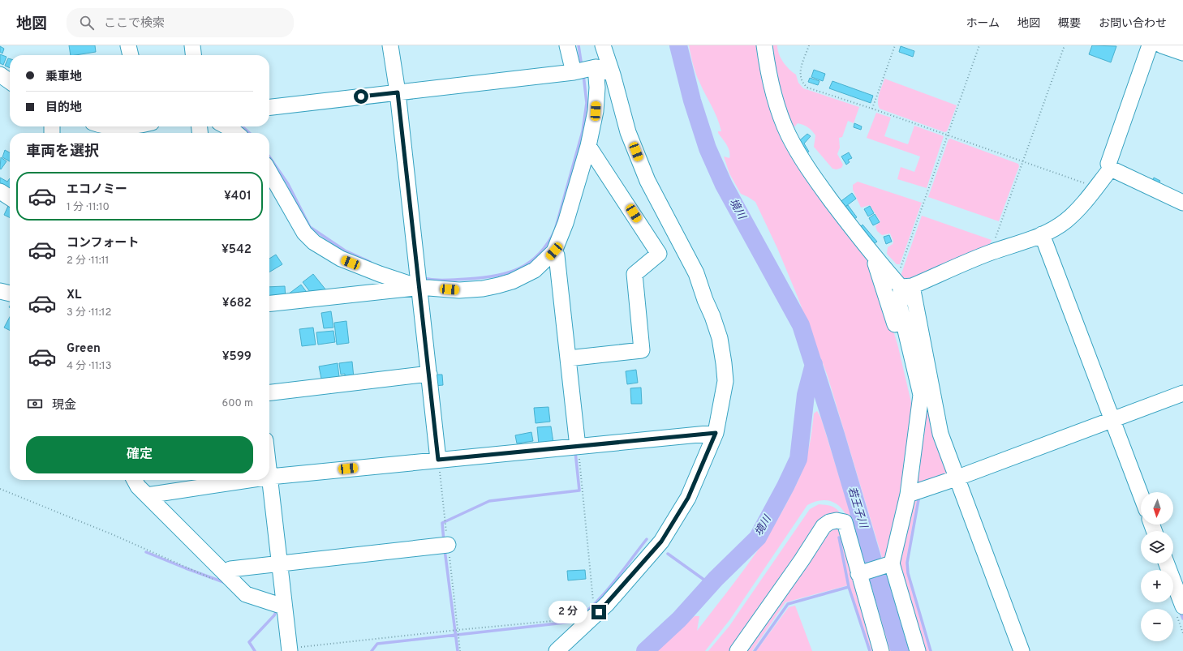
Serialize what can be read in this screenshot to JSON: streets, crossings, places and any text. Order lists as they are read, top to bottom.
{
  "water": ["境川", "若王子川"],
  "north": "bottom",
  "page": {
    "header": "地図",
    "search": "ここで検索",
    "nav": [
      "ホーム",
      "地図",
      "概要",
      "お問い合わせ"
    ],
    "banner": ["乗車地", "目的地"],
    "heading": "車両を選択",
    "list": [
      {
        "name": "エコノミー",
        "note": "1 分 · 11:10",
        "value": "¥401"
      },
      {
        "name": "コンフォート",
        "note": "2 分 · 11:11",
        "value": "¥542"
      },
      {
        "name": "XL",
        "note": "3 分 · 11:12",
        "value": "¥682"
      },
      {
        "name": "Green",
        "note": "4 分 · 11:13",
        "value": "¥599"
      }
    ],
    "pay": ["現金", "600 m"],
    "buttons": "確定",
    "map_buttons": ["+", "−"],
    "bubble": "2 分"
  }
}
